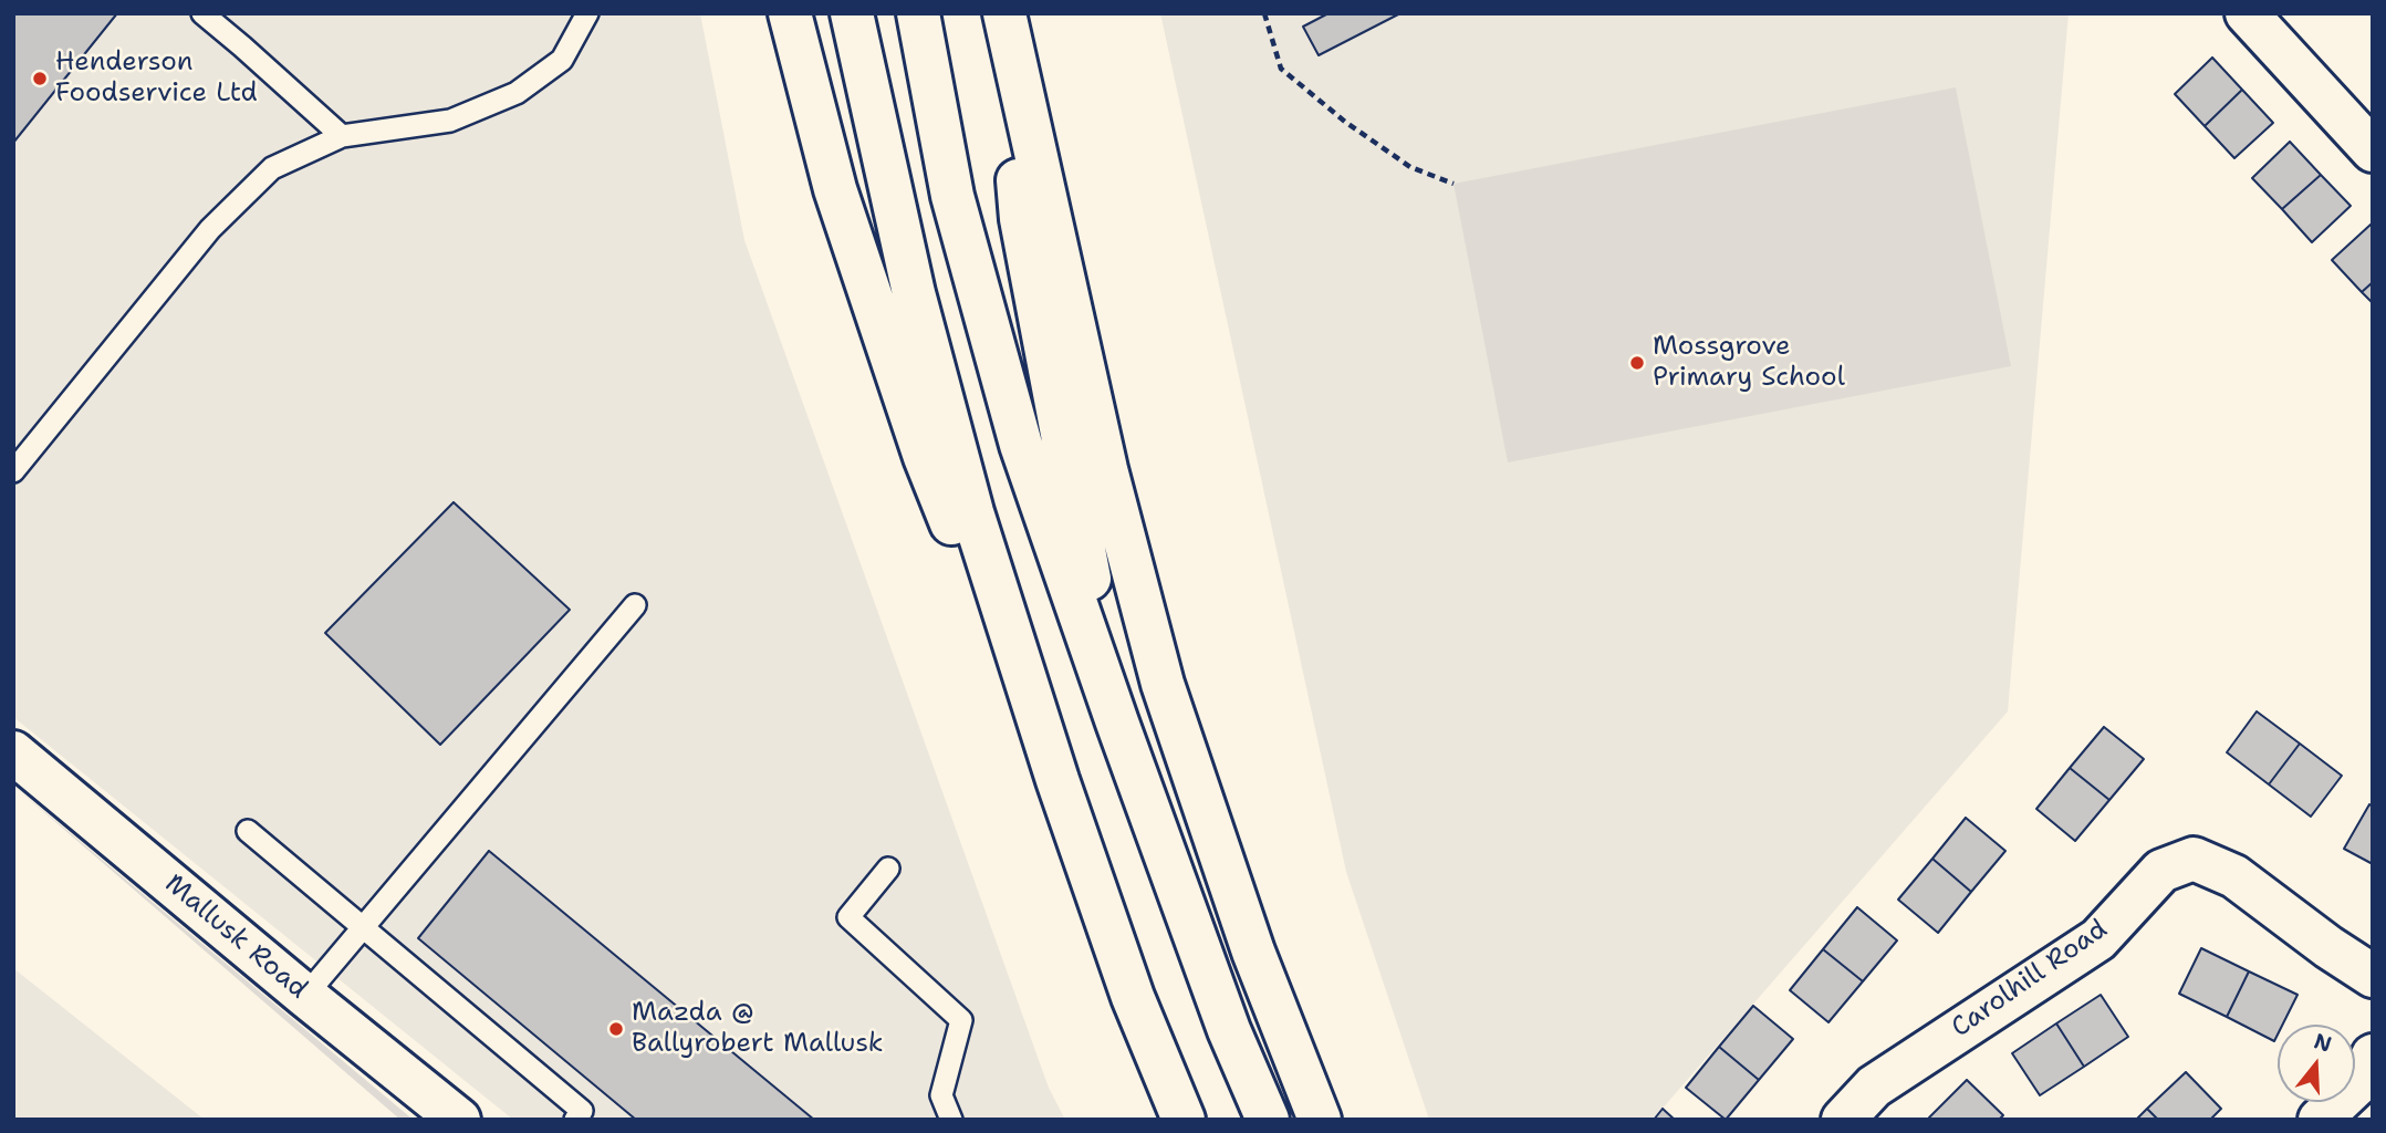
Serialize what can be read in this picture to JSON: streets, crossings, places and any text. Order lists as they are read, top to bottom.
{
  "streets": {
    "main road": ["Mallusk Road", "Carolhill Road"]
  },
  "places": ["Henderson Foodservice Ltd", "Mossgrove Primary School", "Mazda @ Ballyrobert Mallusk"],
  "north": "top"
}
